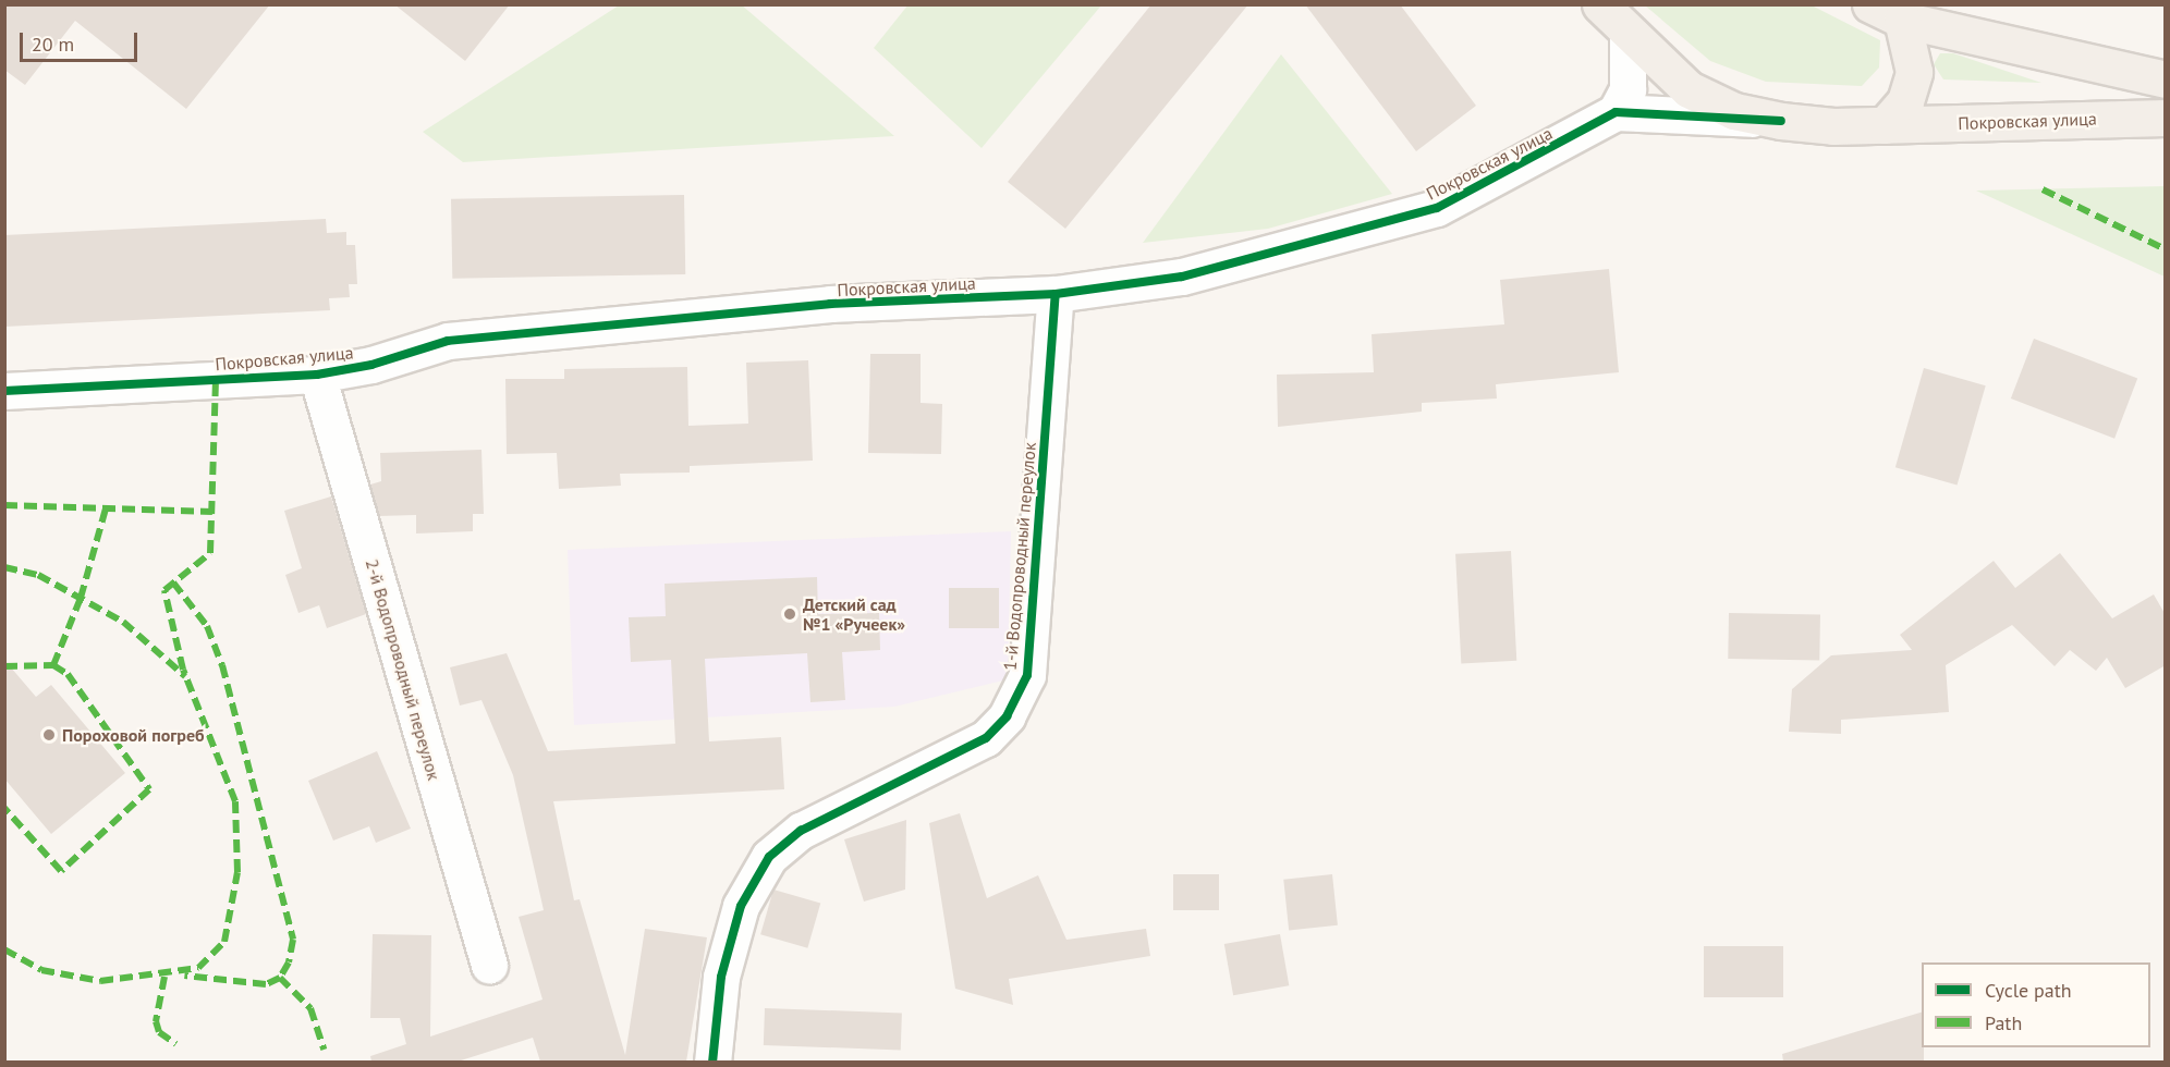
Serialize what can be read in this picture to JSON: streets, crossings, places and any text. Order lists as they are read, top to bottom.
{
  "streets": {
    "main road": ["Покровская улица"],
    "street": ["1-й Водопроводный переулок", "2-й Водопроводный переулок"]
  },
  "crossings": [
    ["Покровская улица", "1-й Водопроводный переулок"],
    ["Покровская улица", "2-й Водопроводный переулок"]
  ],
  "places": ["Детский сад №1 «Ручеек»", "Пороховой погреб"],
  "legend": ["Cycle path", "Path"],
  "scale_bar": "20 m"
}
